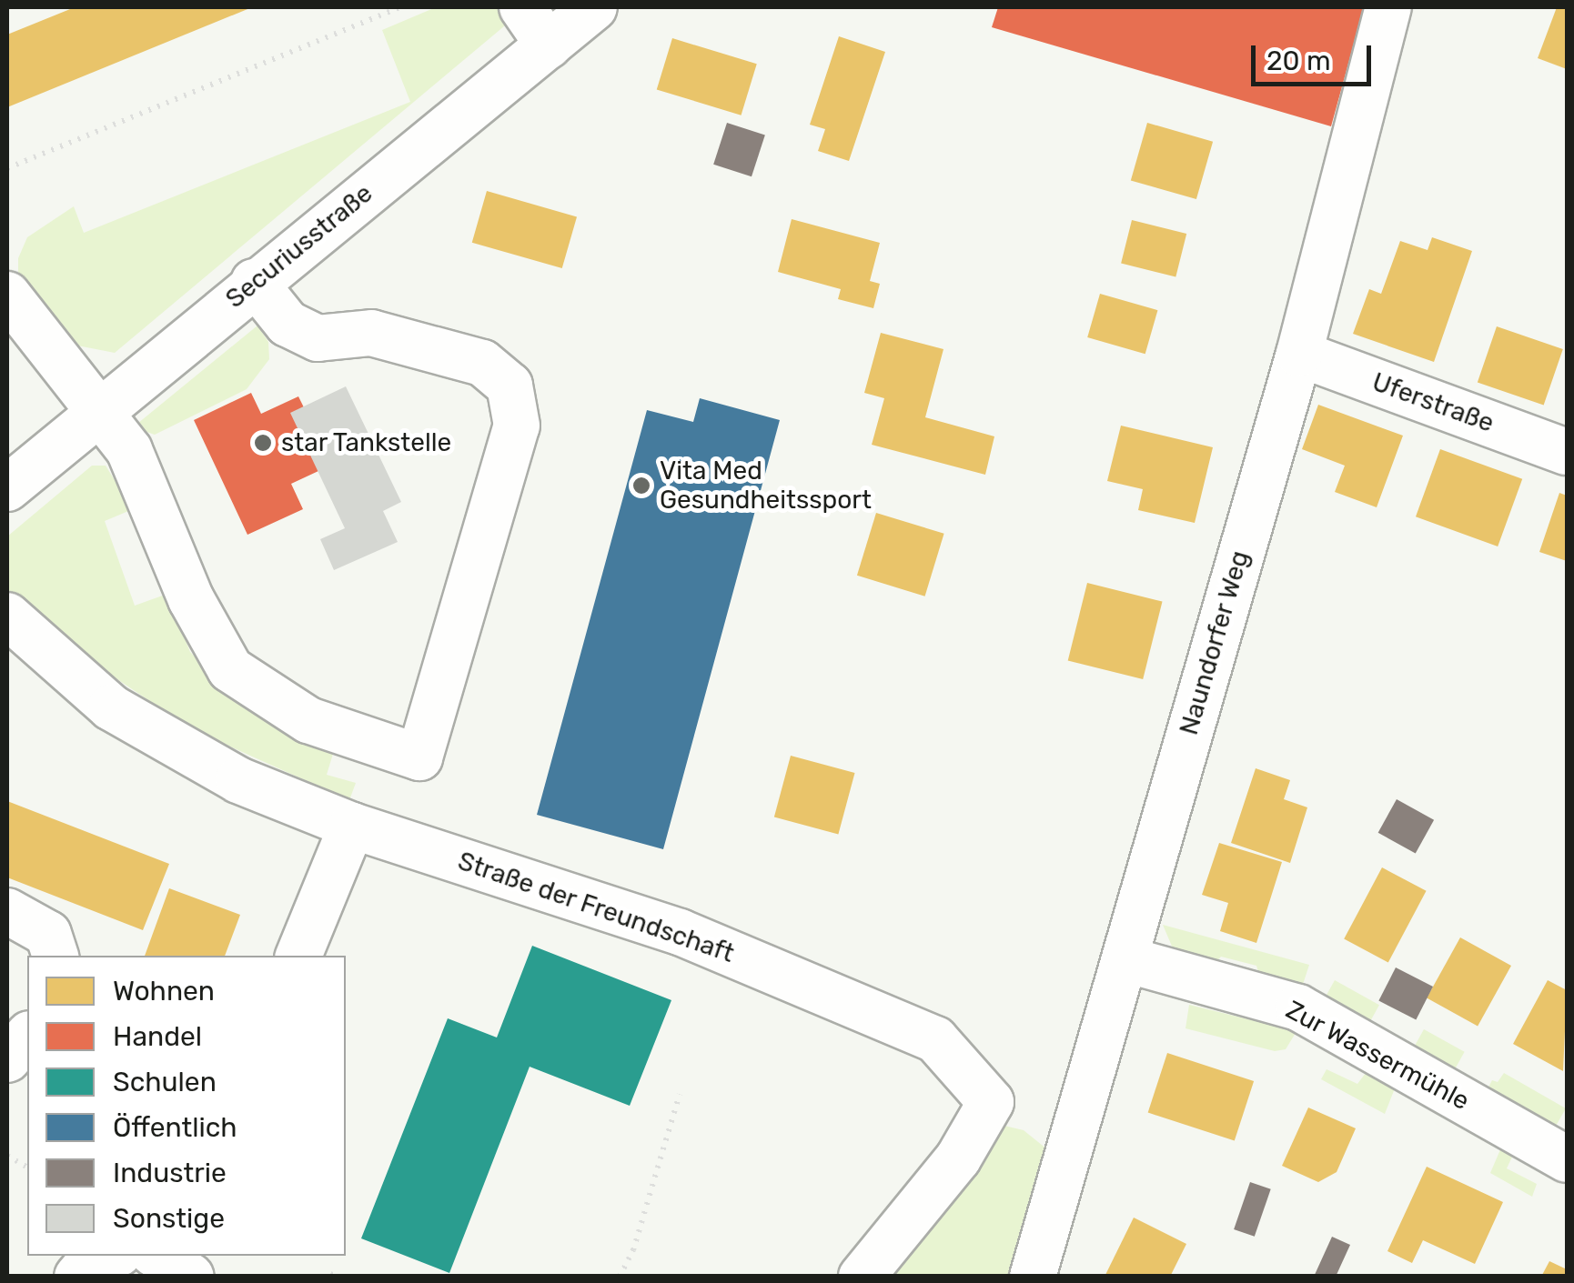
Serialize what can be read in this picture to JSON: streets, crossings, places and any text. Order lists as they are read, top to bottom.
{
  "streets": {
    "street": [
      "Securiusstraße",
      "Uferstraße",
      "Naundorfer Weg",
      "Straße der Freundschaft",
      "Zur Wassermühle"
    ]
  },
  "crossings": [
    ["Uferstraße", "Naundorfer Weg"],
    ["Naundorfer Weg", "Zur Wassermühle"]
  ],
  "places": ["star Tankstelle", "Vita Med Gesundheitssport"],
  "legend": [
    "Wohnen",
    "Handel",
    "Schulen",
    "Öffentlich",
    "Industrie",
    "Sonstige"
  ],
  "scale_bar": "20 m"
}
